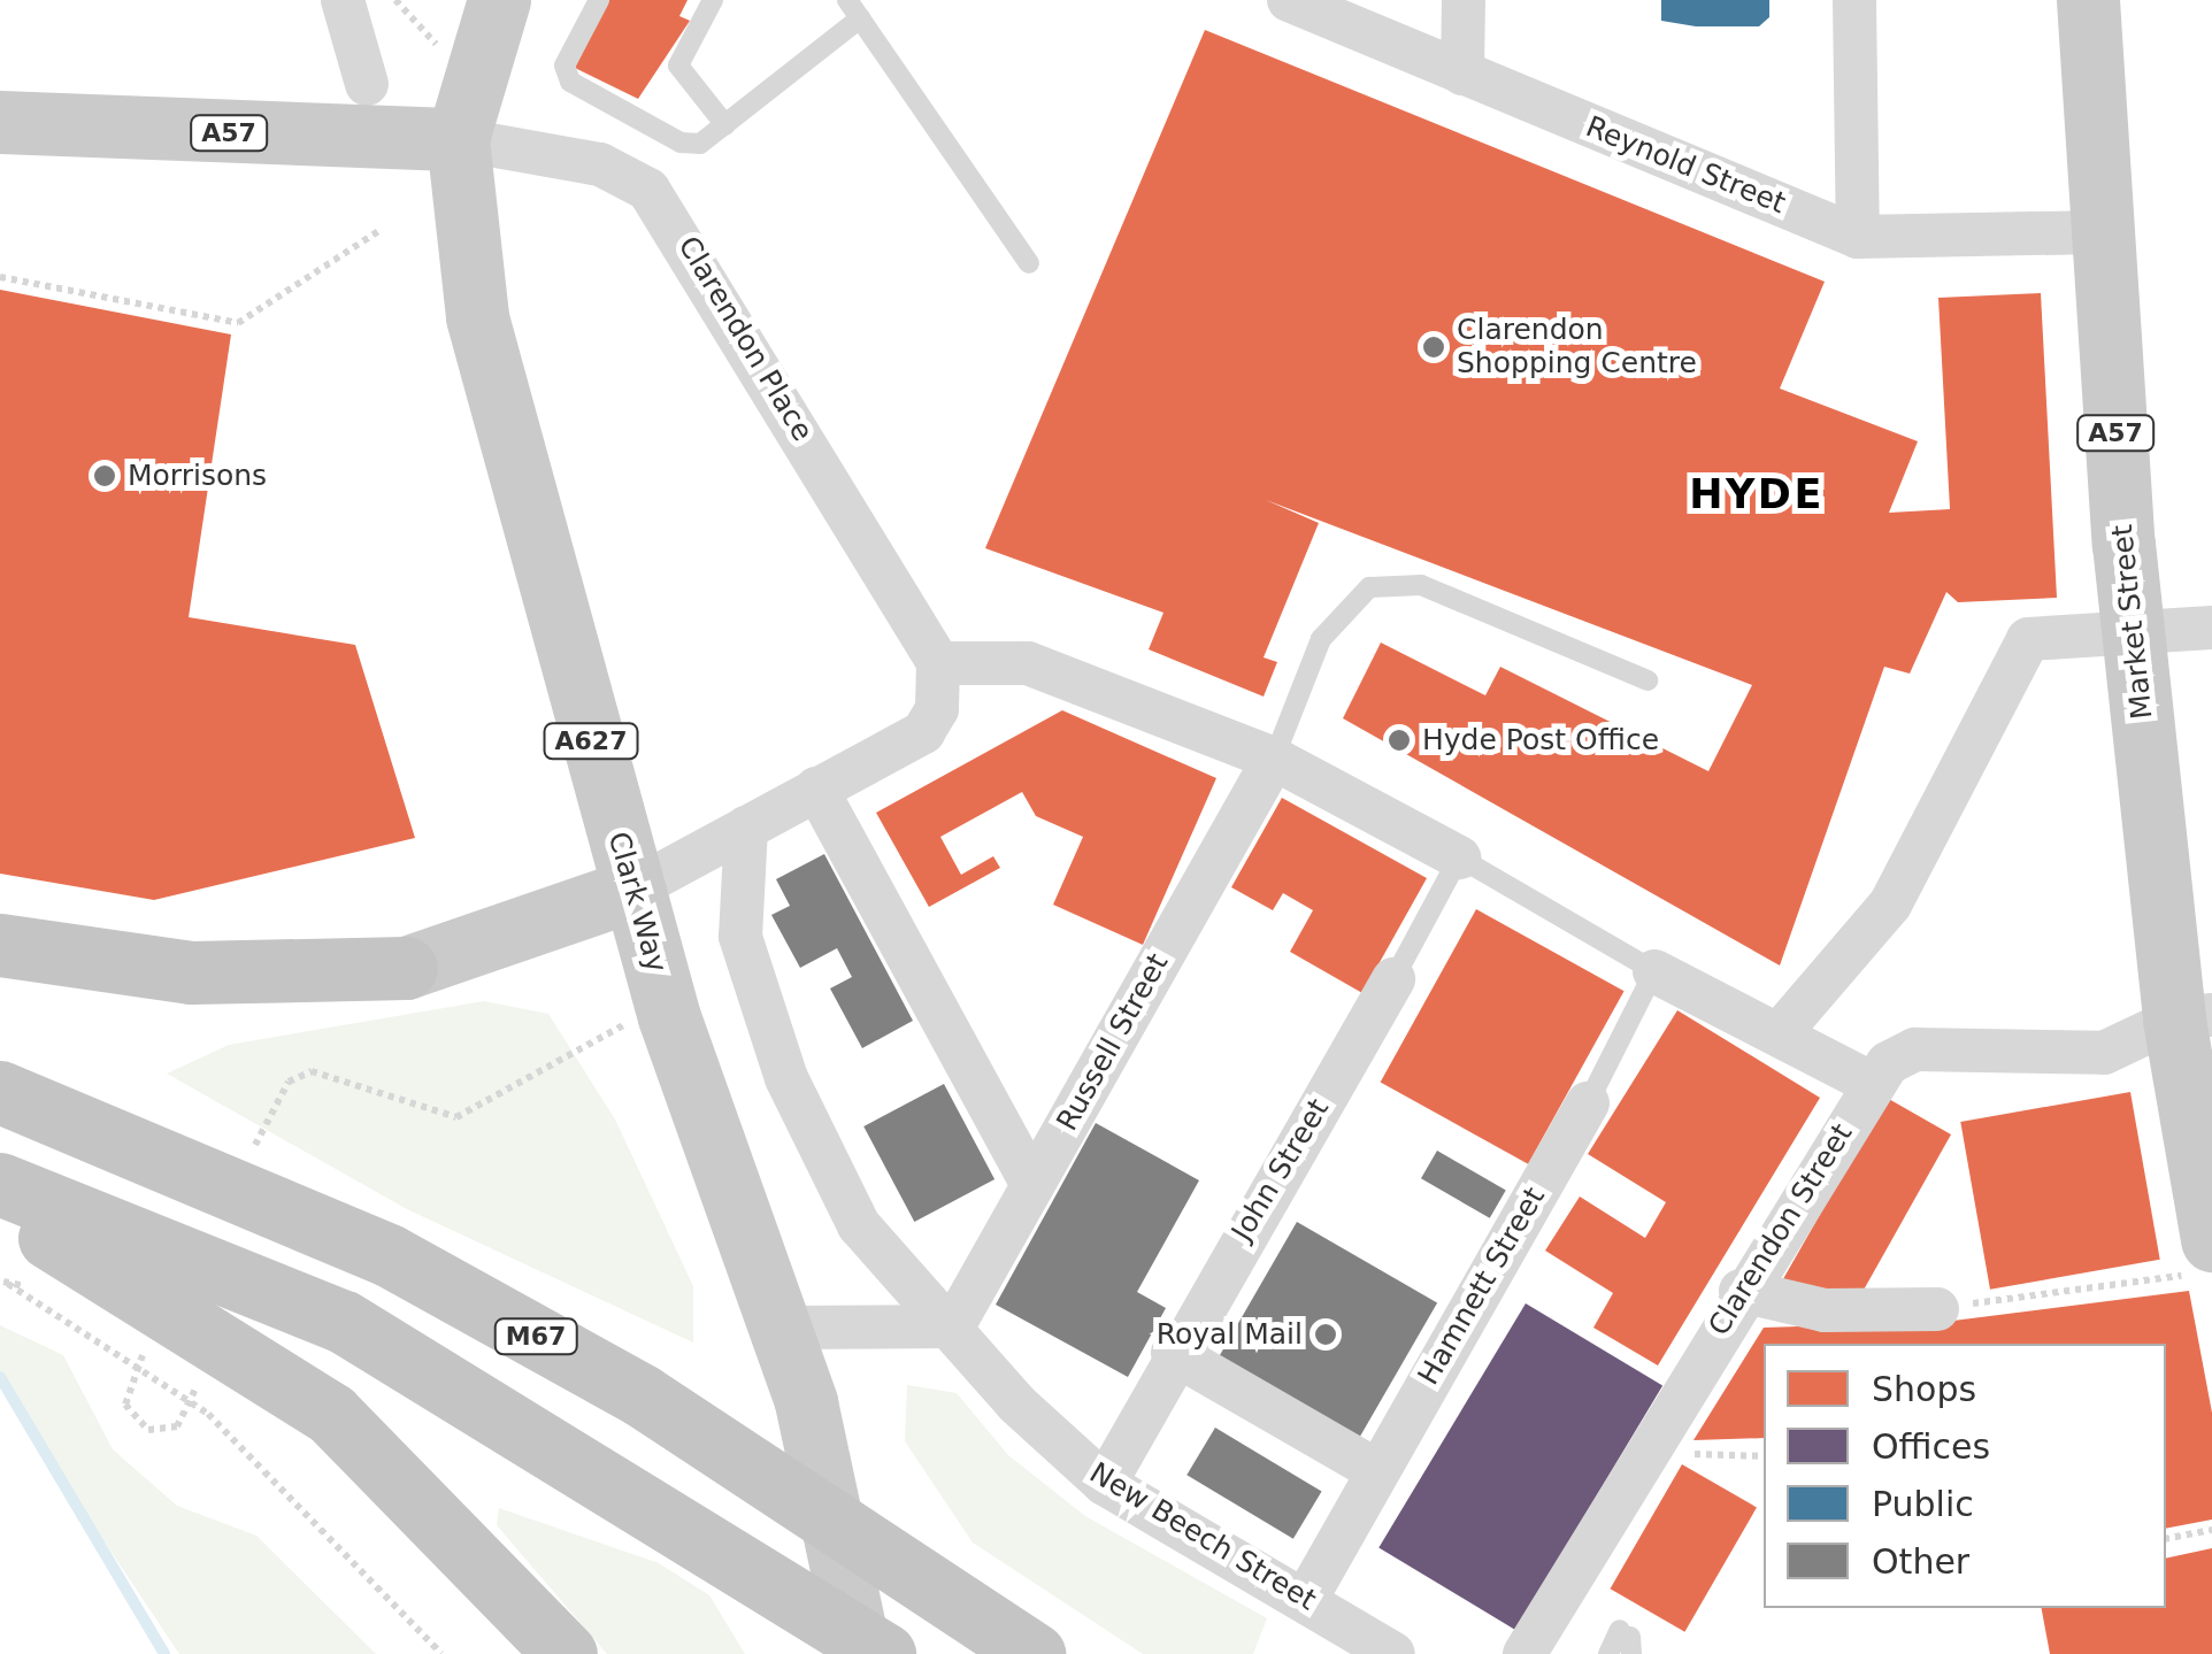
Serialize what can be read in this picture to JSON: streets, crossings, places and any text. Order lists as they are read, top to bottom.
{
  "streets": {
    "highway": ["M67"],
    "main road": [
      "A57",
      "Market Street",
      "A627",
      "Clark Way"
    ],
    "street": [
      "Reynold Street",
      "Clarendon Place",
      "Russell Street",
      "John Street",
      "Clarendon Street",
      "Hamnett Street",
      "New Beech Street"
    ]
  },
  "crossings": [
    ["A57", "Clarendon Place"],
    ["A57", "A627"],
    ["A57", "Clark Way"],
    ["Reynold Street", "Market Street"],
    ["Clarendon Place", "A627"],
    ["Clarendon Place", "Clark Way"],
    ["Market Street", "Clarendon Street"],
    ["A627", "Clark Way"],
    ["Russell Street", "New Beech Street"],
    ["John Street", "New Beech Street"],
    ["Hamnett Street", "New Beech Street"]
  ],
  "districts": ["HYDE"],
  "places": [
    "Clarendon Shopping Centre",
    "Morrisons",
    "Hyde Post Office",
    "Royal Mail"
  ],
  "legend": [
    "Shops",
    "Offices",
    "Public",
    "Other"
  ]
}
